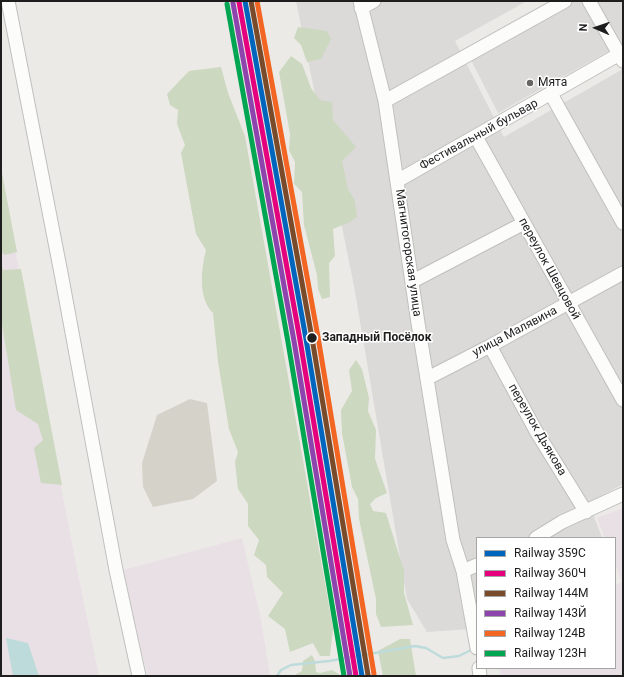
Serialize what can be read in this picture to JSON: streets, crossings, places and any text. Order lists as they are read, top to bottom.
{
  "streets": {
    "street": [
      "Фестивальный бульвар",
      "Магнитогорская улица",
      "переулок Шевцовой",
      "улица Малявина",
      "переулок Дьякова"
    ]
  },
  "crossings": [
    ["Фестивальный бульвар", "Магнитогорская улица"],
    ["Фестивальный бульвар", "переулок Шевцовой"],
    ["Магнитогорская улица", "улица Малявина"],
    ["переулок Шевцовой", "улица Малявина"],
    ["улица Малявина", "переулок Дьякова"]
  ],
  "places": ["Мята", "Западный Посёлок"],
  "lines": [
    "rail line 359С",
    "rail line 144М",
    "rail line 124В",
    "rail line 360Ч",
    "rail line 143Й",
    "rail line 123Н"
  ],
  "legend": [
    "Railway 359С",
    "Railway 360Ч",
    "Railway 144М",
    "Railway 143Й",
    "Railway 124В",
    "Railway 123Н"
  ],
  "north": "left"
}
